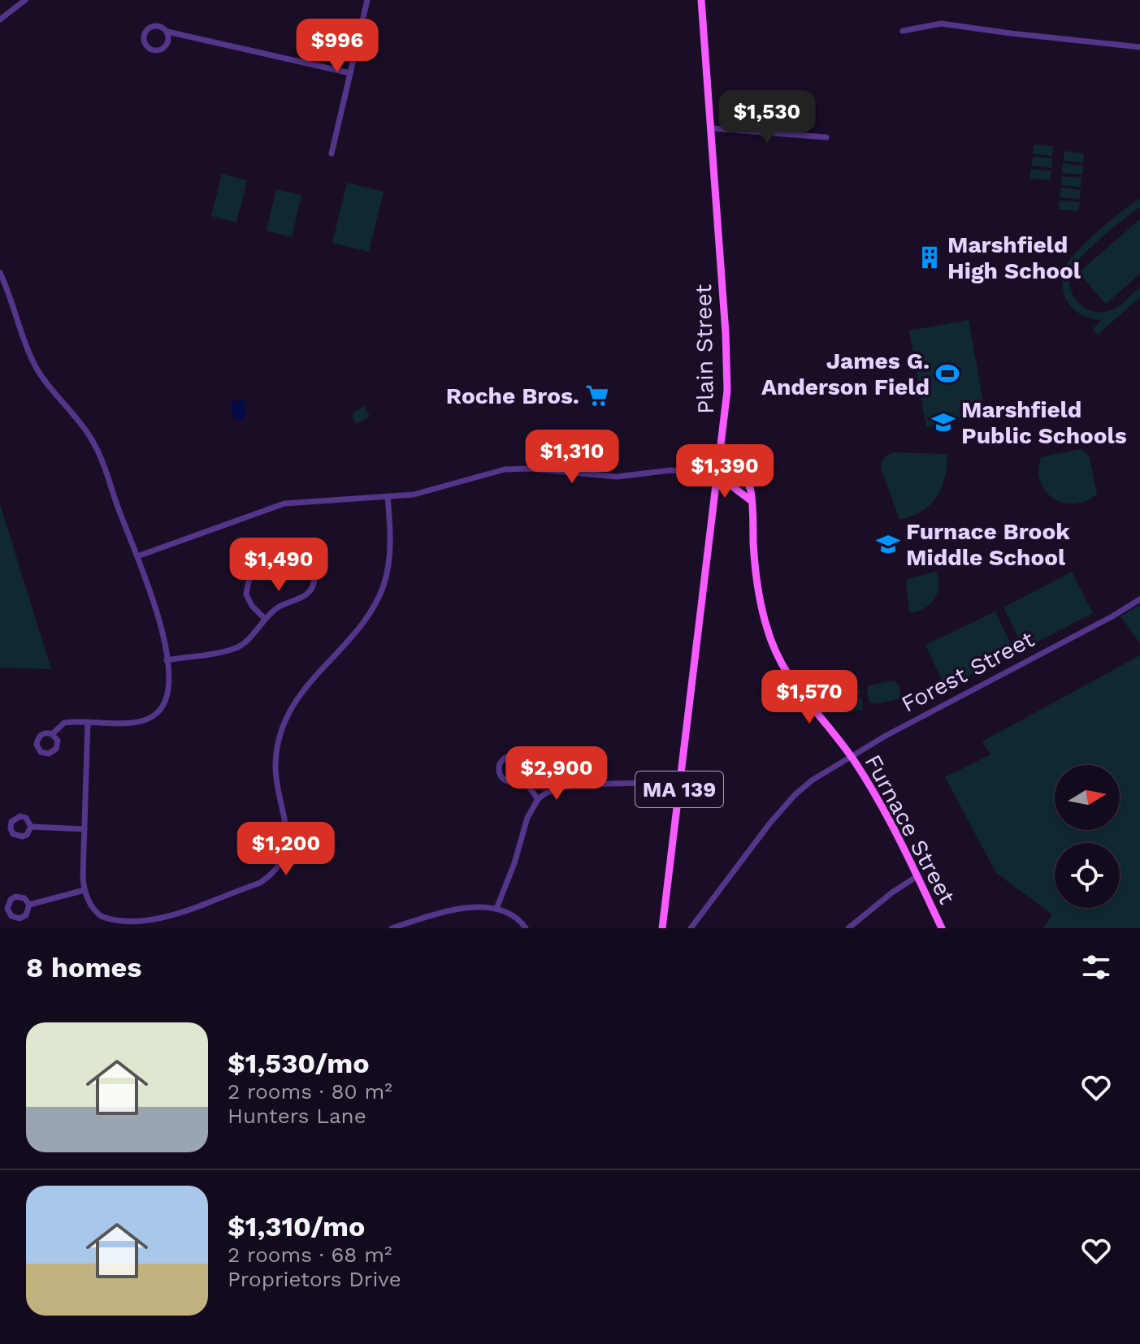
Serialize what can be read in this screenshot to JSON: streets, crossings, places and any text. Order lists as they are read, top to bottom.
{
  "streets": {
    "main road": ["Plain Street", "MA 139", "Furnace Street"],
    "street": ["Forest Street"]
  },
  "crossings": [
    ["Plain Street", "Furnace Street"],
    ["Forest Street", "Furnace Street"]
  ],
  "places": {
    "building": ["Marshfield High School"],
    "sports": ["James G. Anderson Field"],
    "supermarket": ["Roche Bros."],
    "school or university": ["Marshfield Public Schools", "Furnace Brook Middle School"]
  },
  "north": "right",
  "page": {
    "price": [
      "$996",
      "$1,530",
      "$1,310",
      "$1,390",
      "$1,490",
      "$1,570",
      "$2,900",
      "$1,200"
    ],
    "heading": "8 homes",
    "list": [
      {
        "name": "$1,530/mo",
        "note": "2 rooms · 80 m² · Hunters Lane"
      },
      {
        "name": "$1,310/mo",
        "note": "2 rooms · 68 m² · Proprietors Drive"
      }
    ]
  }
}
